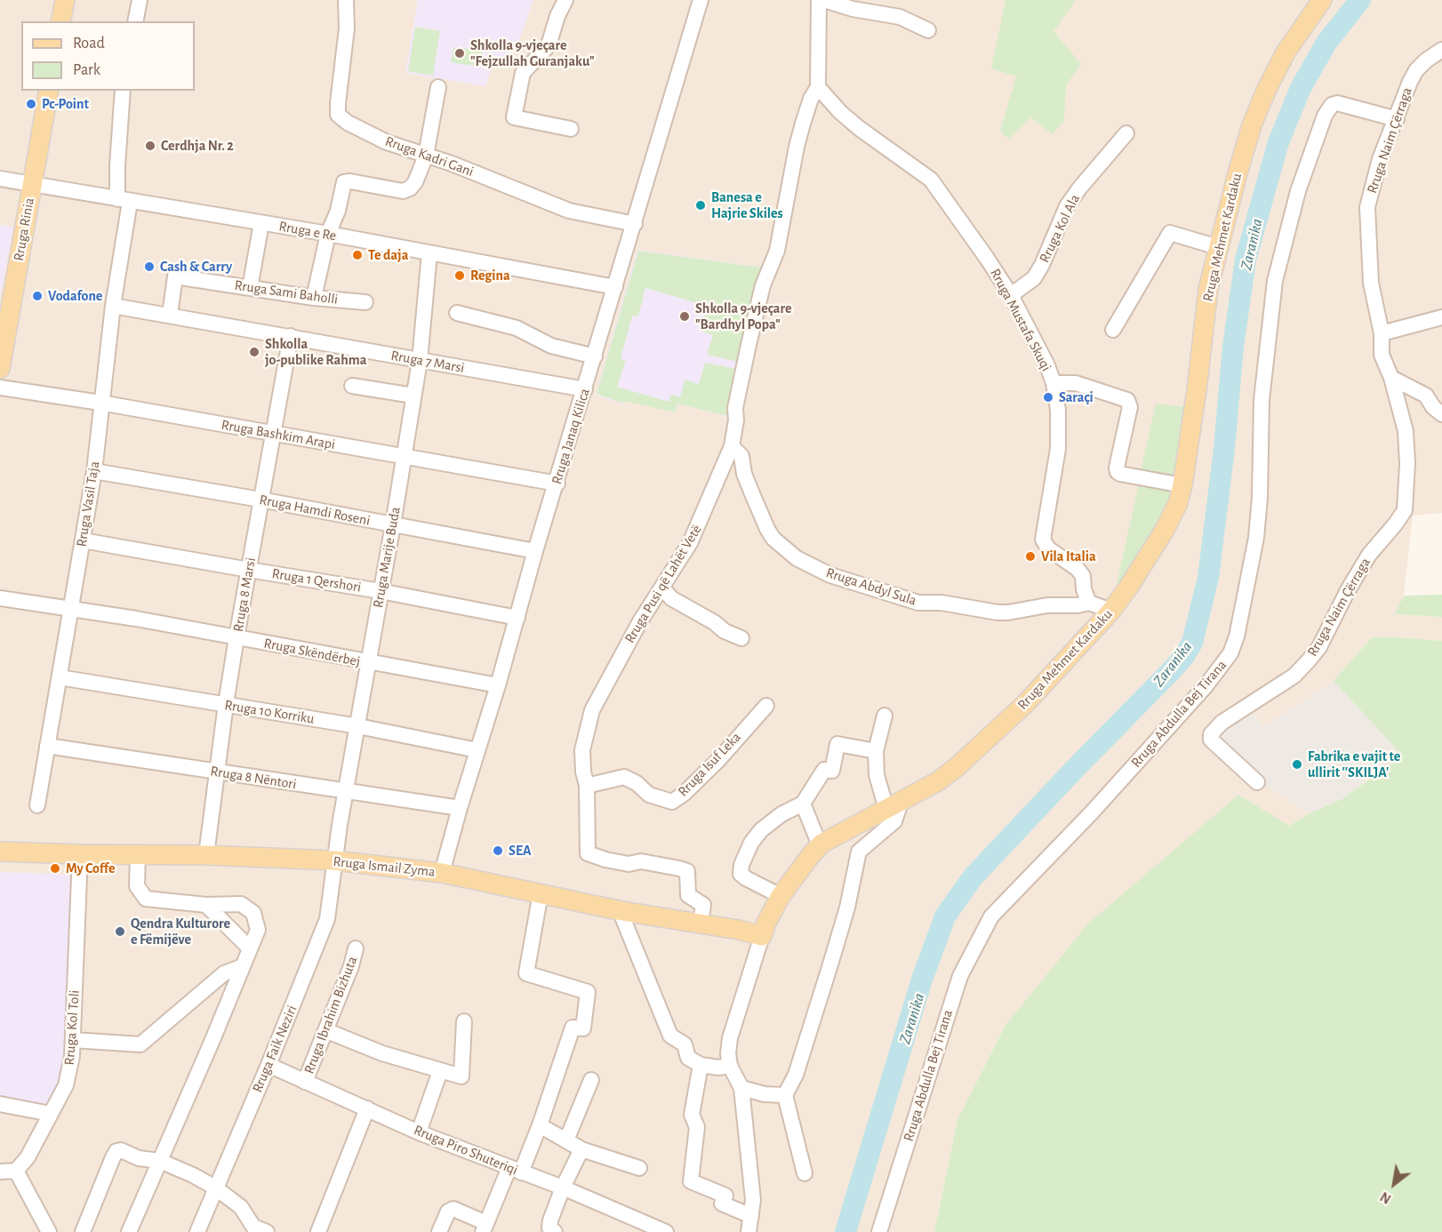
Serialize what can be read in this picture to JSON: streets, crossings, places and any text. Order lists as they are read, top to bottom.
{
  "streets": {
    "main road": ["Rruga Rinia", "Rruga Mehmet Kardaku", "Rruga Ismail Zyma"],
    "street": [
      "Rruga Naim Çërraga",
      "Rruga Kadri Gani",
      "Rruga Kol Ala",
      "Rruga e Re",
      "Rruga Sami Baholli",
      "Rruga Mustafa Skuqi",
      "Rruga 7 Marsi",
      "Rruga Bashkim Arapi",
      "Rruga Janaq Kilica",
      "Rruga Vasil Taja",
      "Rruga Hamdi Roseni",
      "Rruga Marije Buda",
      "Rruga 1 Qershori",
      "Rruga Pusi që Lahët Vetë",
      "Rruga Abdyl Sula",
      "Rruga 8 Marsi",
      "Rruga Skëndërbej",
      "Rruga 10 Korriku",
      "Rruga Abdulla Bej Tirana",
      "Rruga Isuf Leka",
      "Rruga 8 Nëntori",
      "Rruga Ibrahim Bizhuta",
      "Rruga Kol Toli",
      "Rruga Faik Neziri",
      "Rruga Piro Shuteriqi"
    ]
  },
  "crossings": [
    ["Rruga Naim Çërraga", "Rruga Abdulla Bej Tirana"],
    ["Rruga Kadri Gani", "Rruga Janaq Kilica"],
    ["Rruga Kol Ala", "Rruga Mustafa Skuqi"],
    ["Rruga Rinia", "Rruga e Re"],
    ["Rruga e Re", "Rruga Janaq Kilica"],
    ["Rruga e Re", "Rruga Vasil Taja"],
    ["Rruga e Re", "Rruga Marije Buda"],
    ["Rruga Mehmet Kardaku", "Rruga Abdyl Sula"],
    ["Rruga Mehmet Kardaku", "Rruga Ismail Zyma"],
    ["Rruga Sami Baholli", "Rruga 7 Marsi"],
    ["Rruga Mustafa Skuqi", "Rruga Pusi që Lahët Vetë"],
    ["Rruga Mustafa Skuqi", "Rruga Abdyl Sula"],
    ["Rruga 7 Marsi", "Rruga Janaq Kilica"],
    ["Rruga 7 Marsi", "Rruga Vasil Taja"],
    ["Rruga 7 Marsi", "Rruga Marije Buda"],
    ["Rruga 7 Marsi", "Rruga 8 Marsi"],
    ["Rruga Bashkim Arapi", "Rruga Janaq Kilica"],
    ["Rruga Bashkim Arapi", "Rruga Vasil Taja"],
    ["Rruga Bashkim Arapi", "Rruga Marije Buda"],
    ["Rruga Bashkim Arapi", "Rruga 8 Marsi"],
    ["Rruga Janaq Kilica", "Rruga Hamdi Roseni"],
    ["Rruga Janaq Kilica", "Rruga 1 Qershori"],
    ["Rruga Janaq Kilica", "Rruga Skëndërbej"],
    ["Rruga Janaq Kilica", "Rruga 10 Korriku"],
    ["Rruga Janaq Kilica", "Rruga 8 Nëntori"],
    ["Rruga Janaq Kilica", "Rruga Ismail Zyma"],
    ["Rruga Vasil Taja", "Rruga Hamdi Roseni"],
    ["Rruga Vasil Taja", "Rruga 1 Qershori"],
    ["Rruga Vasil Taja", "Rruga Skëndërbej"],
    ["Rruga Vasil Taja", "Rruga 10 Korriku"],
    ["Rruga Vasil Taja", "Rruga 8 Nëntori"],
    ["Rruga Hamdi Roseni", "Rruga Marije Buda"],
    ["Rruga Hamdi Roseni", "Rruga 8 Marsi"],
    ["Rruga Marije Buda", "Rruga 1 Qershori"],
    ["Rruga Marije Buda", "Rruga Skëndërbej"],
    ["Rruga Marije Buda", "Rruga 10 Korriku"],
    ["Rruga Marije Buda", "Rruga 8 Nëntori"],
    ["Rruga Marije Buda", "Rruga Ismail Zyma"],
    ["Rruga Marije Buda", "Rruga Faik Neziri"],
    ["Rruga 1 Qershori", "Rruga 8 Marsi"],
    ["Rruga Pusi që Lahët Vetë", "Rruga Abdyl Sula"],
    ["Rruga Pusi që Lahët Vetë", "Rruga Isuf Leka"],
    ["Rruga Pusi që Lahët Vetë", "Rruga Ismail Zyma"],
    ["Rruga 8 Marsi", "Rruga Skëndërbej"],
    ["Rruga 8 Marsi", "Rruga 10 Korriku"],
    ["Rruga 8 Marsi", "Rruga 8 Nëntori"],
    ["Rruga 8 Marsi", "Rruga Ismail Zyma"],
    ["Rruga Ismail Zyma", "Rruga Kol Toli"],
    ["Rruga Ismail Zyma", "Rruga Faik Neziri"],
    ["Rruga Ibrahim Bizhuta", "Rruga Piro Shuteriqi"],
    ["Rruga Faik Neziri", "Rruga Piro Shuteriqi"]
  ],
  "water": ["Zaranika"],
  "places": [
    "Shkolla 9-vjeçare \"Fejzullah Guranjaku\"",
    "Pc-Point",
    "Cerdhja Nr. 2",
    "Banesa e Hajrie Skiles",
    "Te daja",
    "Cash & Carry",
    "Regina",
    "Vodafone",
    "Shkolla 9-vjeçare \"Bardhyl Popa\"",
    "Shkolla jo-publike Rahma",
    "Saraçi",
    "Vila Italia",
    "Fabrika e vajit te ullirit ''SKILJA'",
    "SEA",
    "My Coffe",
    "Qendra Kulturore e Fëmijëve"
  ],
  "legend": ["Road", "Park"],
  "north": "bottom left"
}
